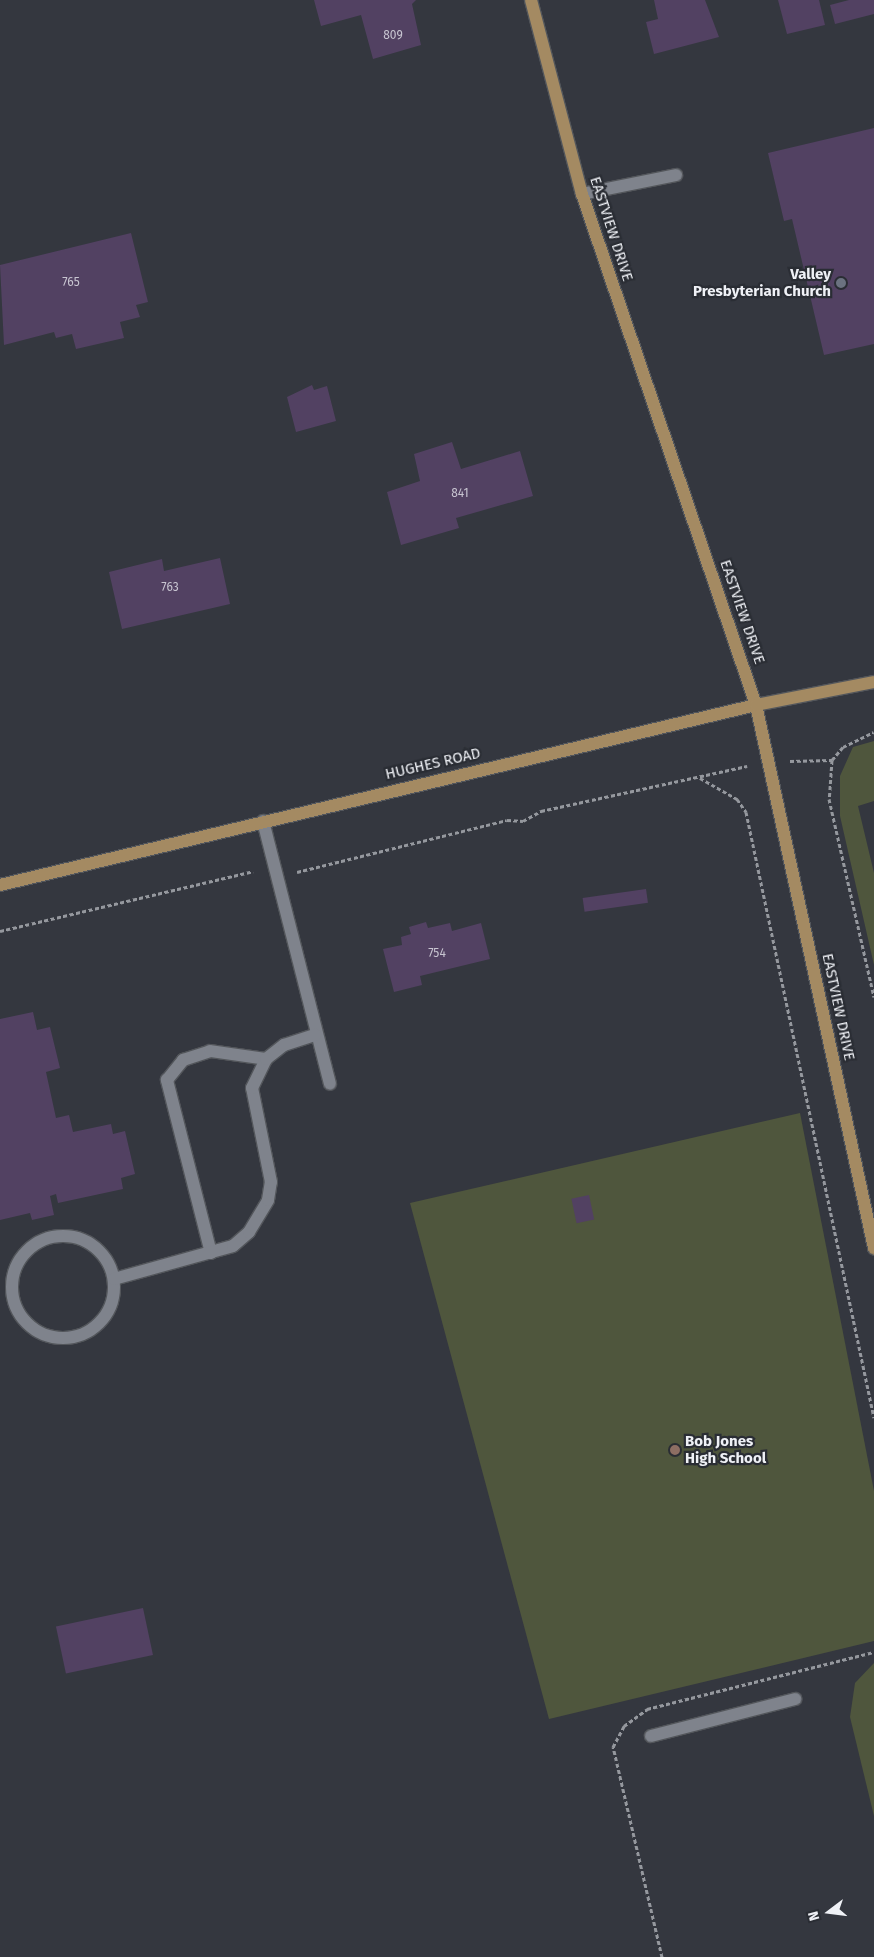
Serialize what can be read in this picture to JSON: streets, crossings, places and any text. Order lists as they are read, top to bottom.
{
  "streets": {
    "street": ["EASTVIEW DRIVE", "HUGHES ROAD"]
  },
  "crossings": [
    ["EASTVIEW DRIVE", "HUGHES ROAD"]
  ],
  "places": ["Valley Presbyterian Church", "Bob Jones High School"],
  "house_numbers": [
    "809",
    "765",
    "841",
    "763",
    "754"
  ],
  "north": "left"
}
